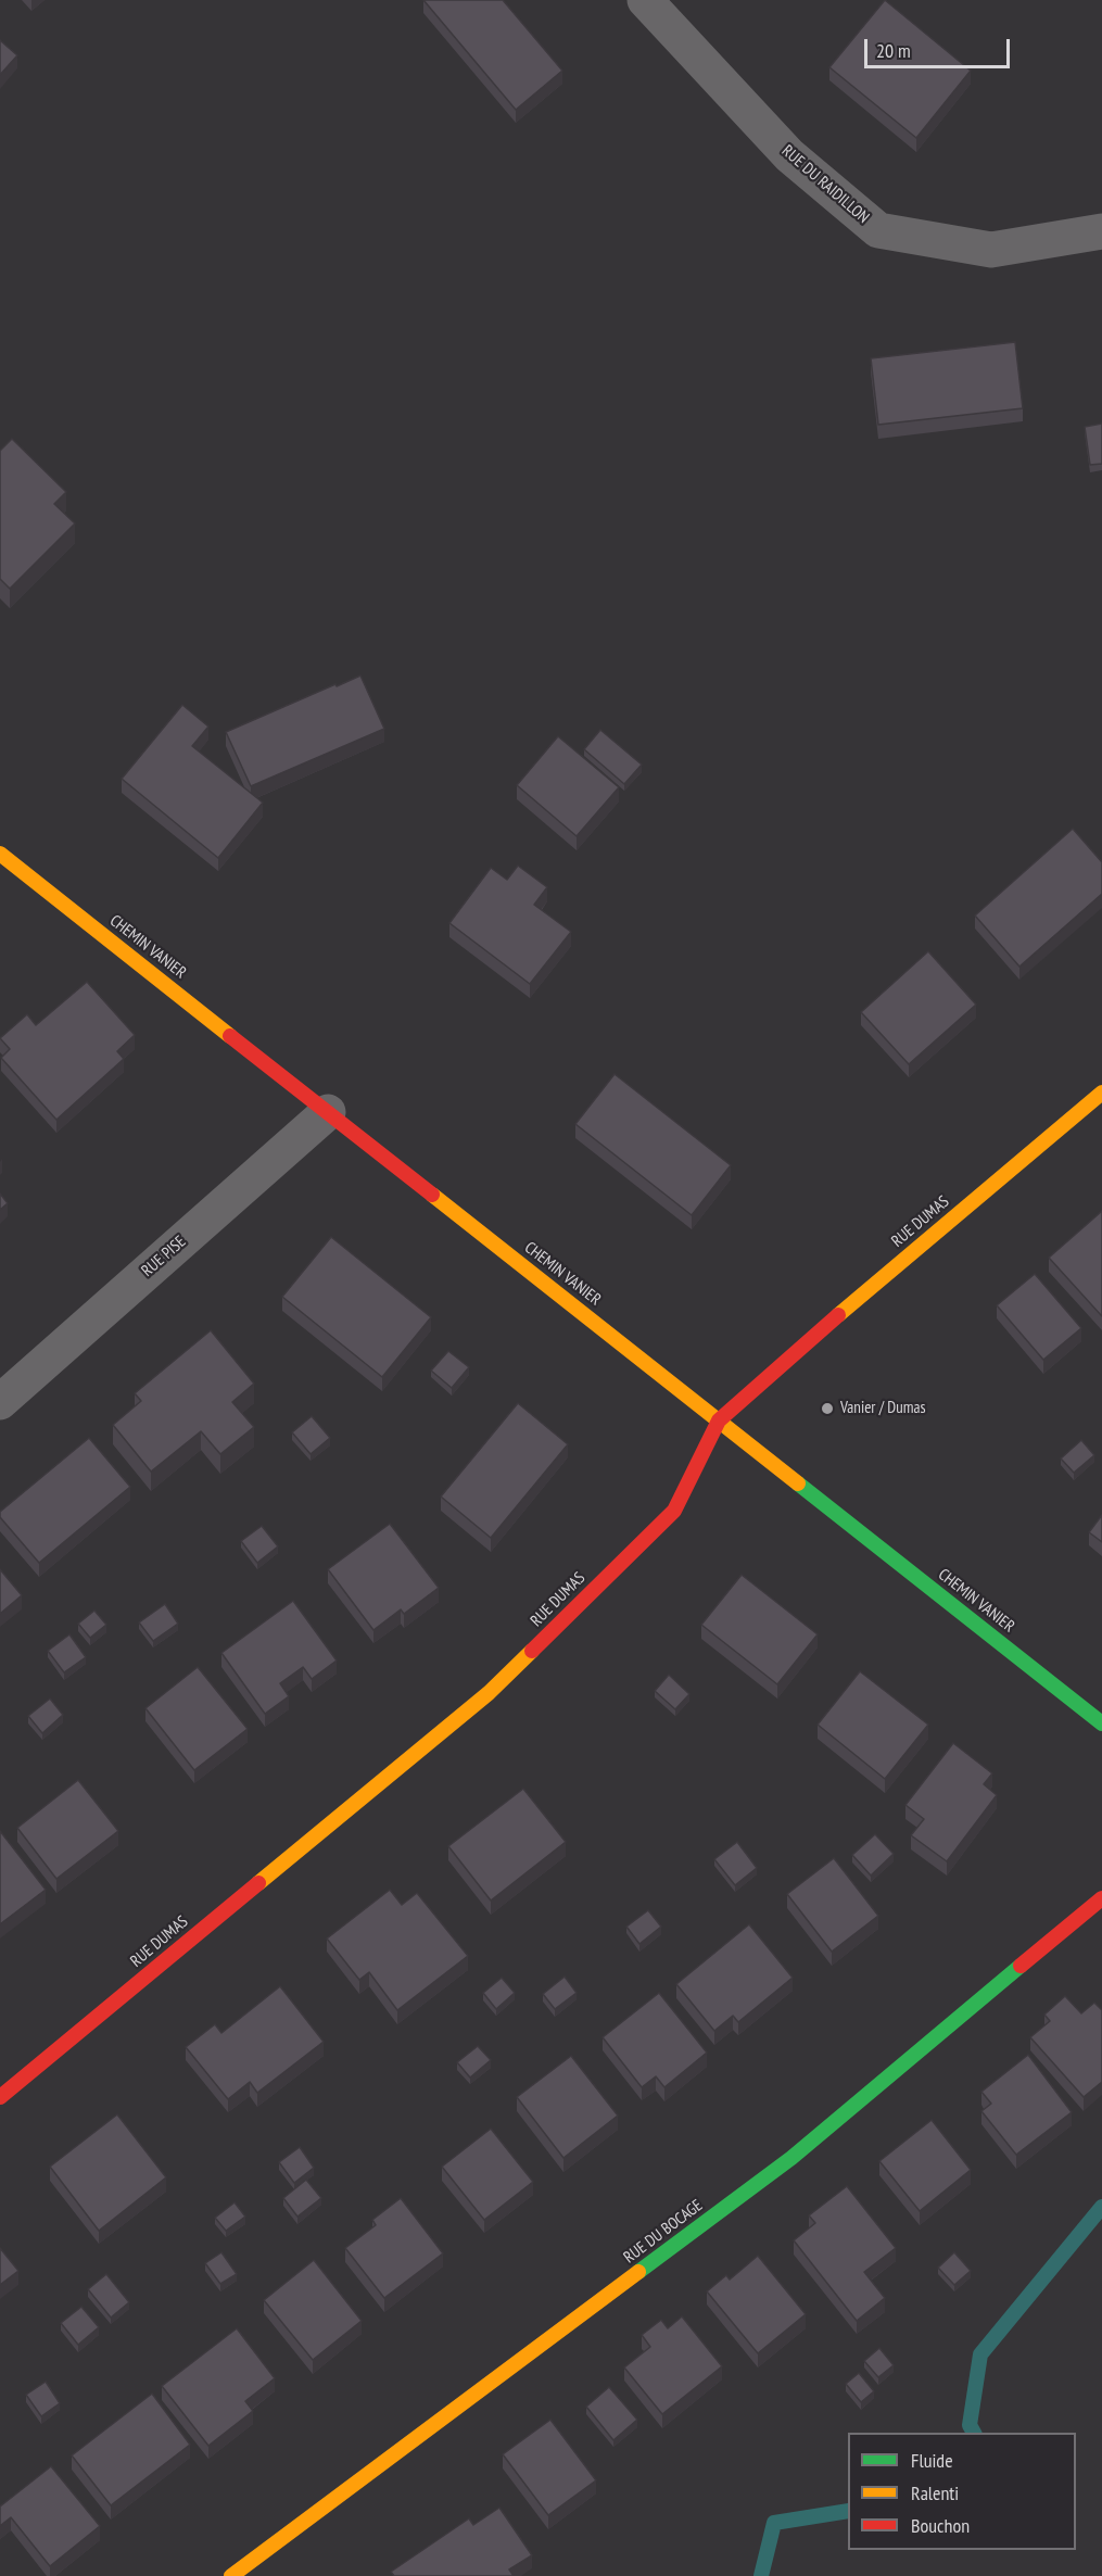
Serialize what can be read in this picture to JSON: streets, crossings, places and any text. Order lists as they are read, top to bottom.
{
  "streets": {
    "street": [
      "RUE DU RAIDILLON",
      "CHEMIN VANIER",
      "RUE DUMAS",
      "RUE PISE",
      "RUE DU BOCAGE"
    ]
  },
  "crossings": [
    ["CHEMIN VANIER", "RUE DUMAS"],
    ["CHEMIN VANIER", "RUE PISE"]
  ],
  "places": ["Vanier / Dumas"],
  "legend": ["Fluide", "Ralenti", "Bouchon"],
  "scale_bar": "20 m"
}
